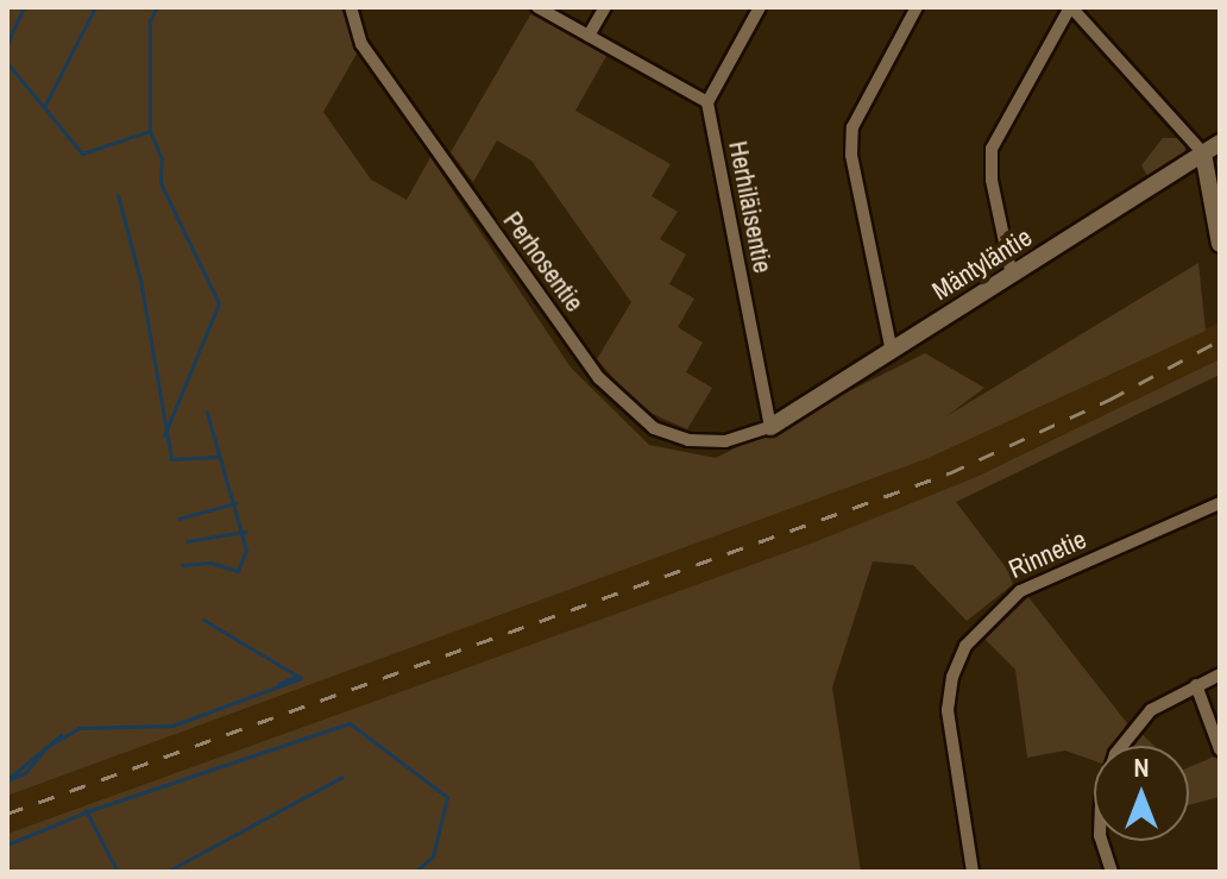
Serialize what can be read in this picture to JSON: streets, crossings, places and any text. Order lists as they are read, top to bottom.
{
  "streets": {
    "street": [
      "Herhiläisentie",
      "Perhosentie",
      "Mäntyläntie",
      "Rinnetie"
    ]
  },
  "crossings": [
    ["Herhiläisentie", "Perhosentie"],
    ["Herhiläisentie", "Mäntyläntie"],
    ["Perhosentie", "Mäntyläntie"]
  ],
  "north": "top"
}
